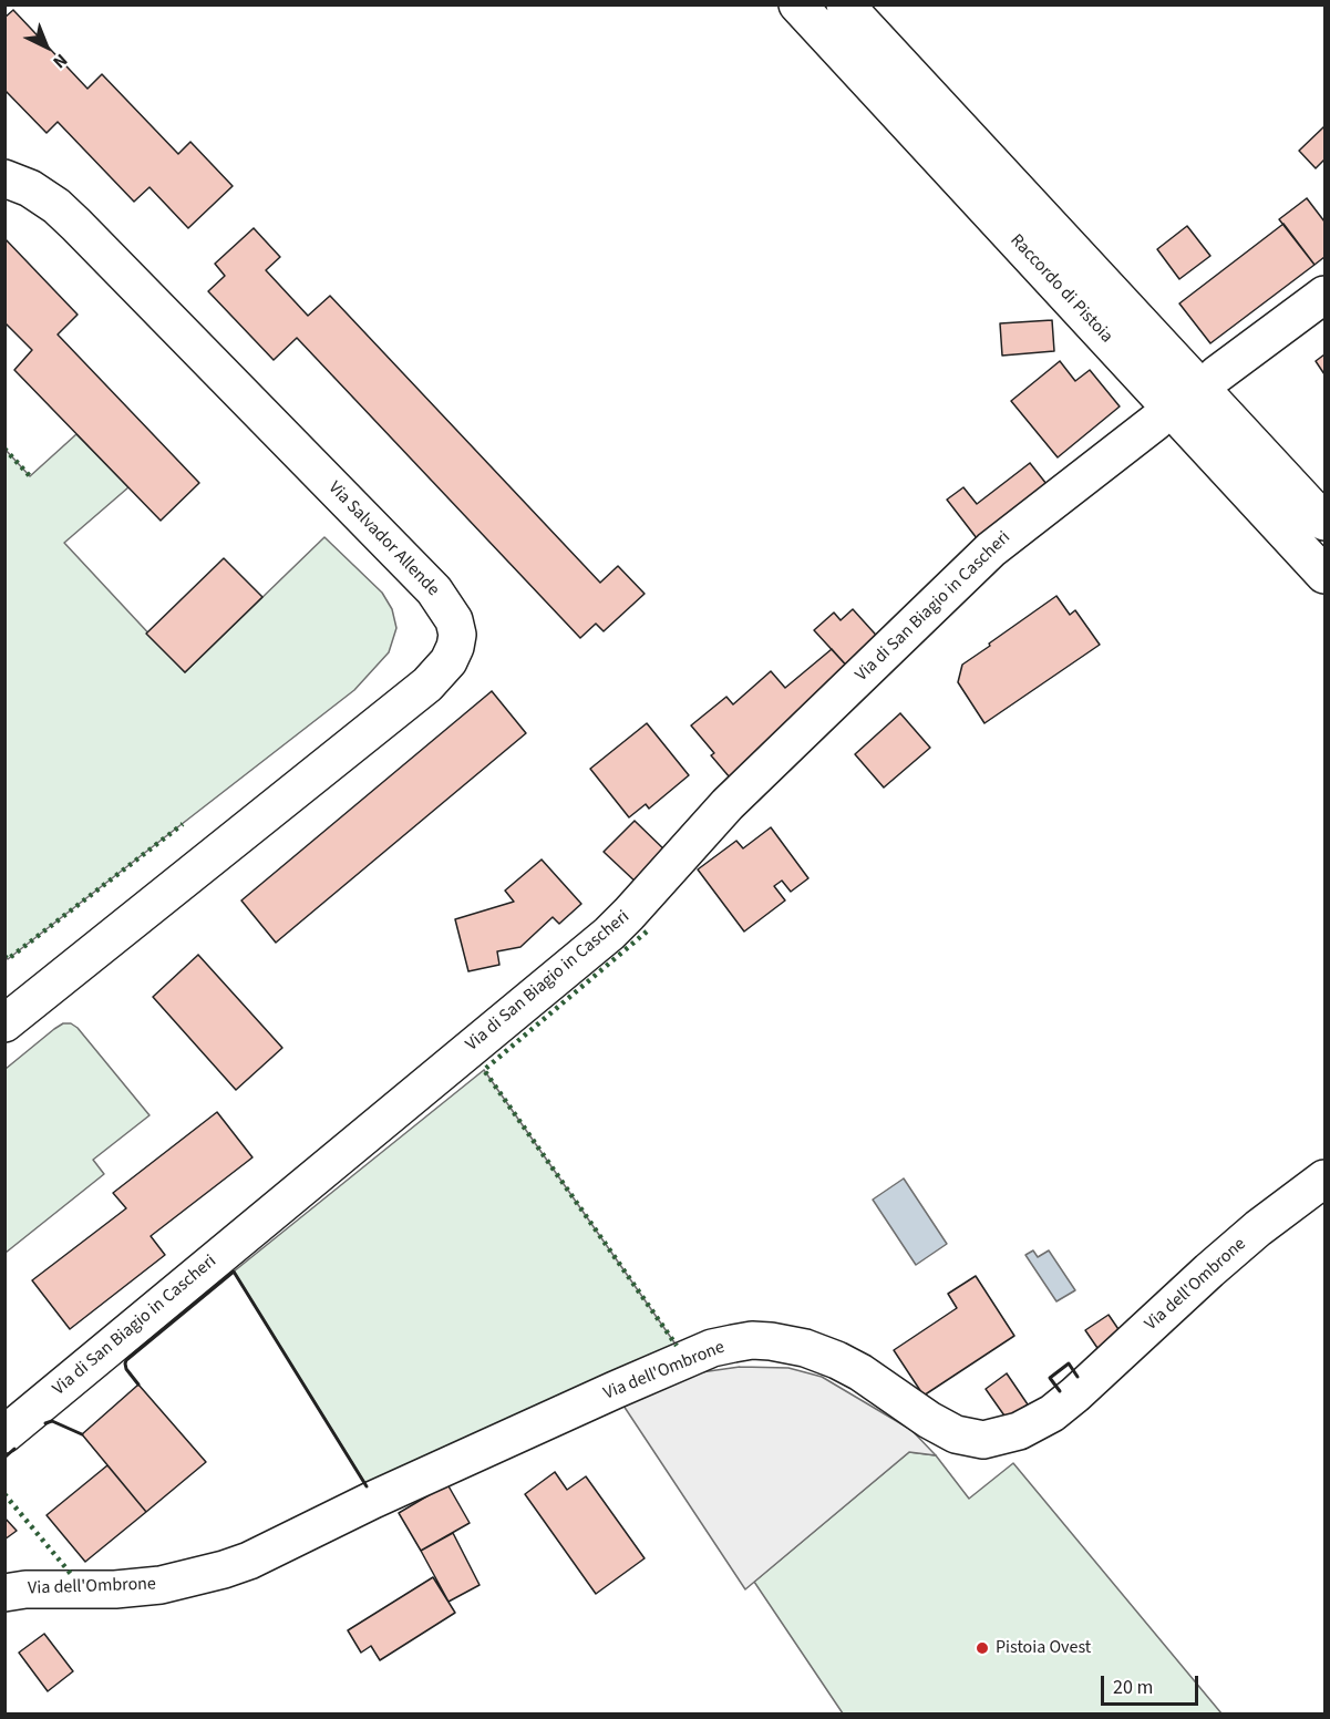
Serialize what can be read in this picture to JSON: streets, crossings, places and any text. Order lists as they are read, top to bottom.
{
  "streets": {
    "main road": [
      "Raccordo di Pistoia",
      "Via Salvador Allende",
      "Via di San Biagio in Cascheri",
      "Via dell'Ombrone"
    ]
  },
  "places": ["Pistoia Ovest"],
  "scale_bar": "20 m",
  "north": "bottom right"
}
